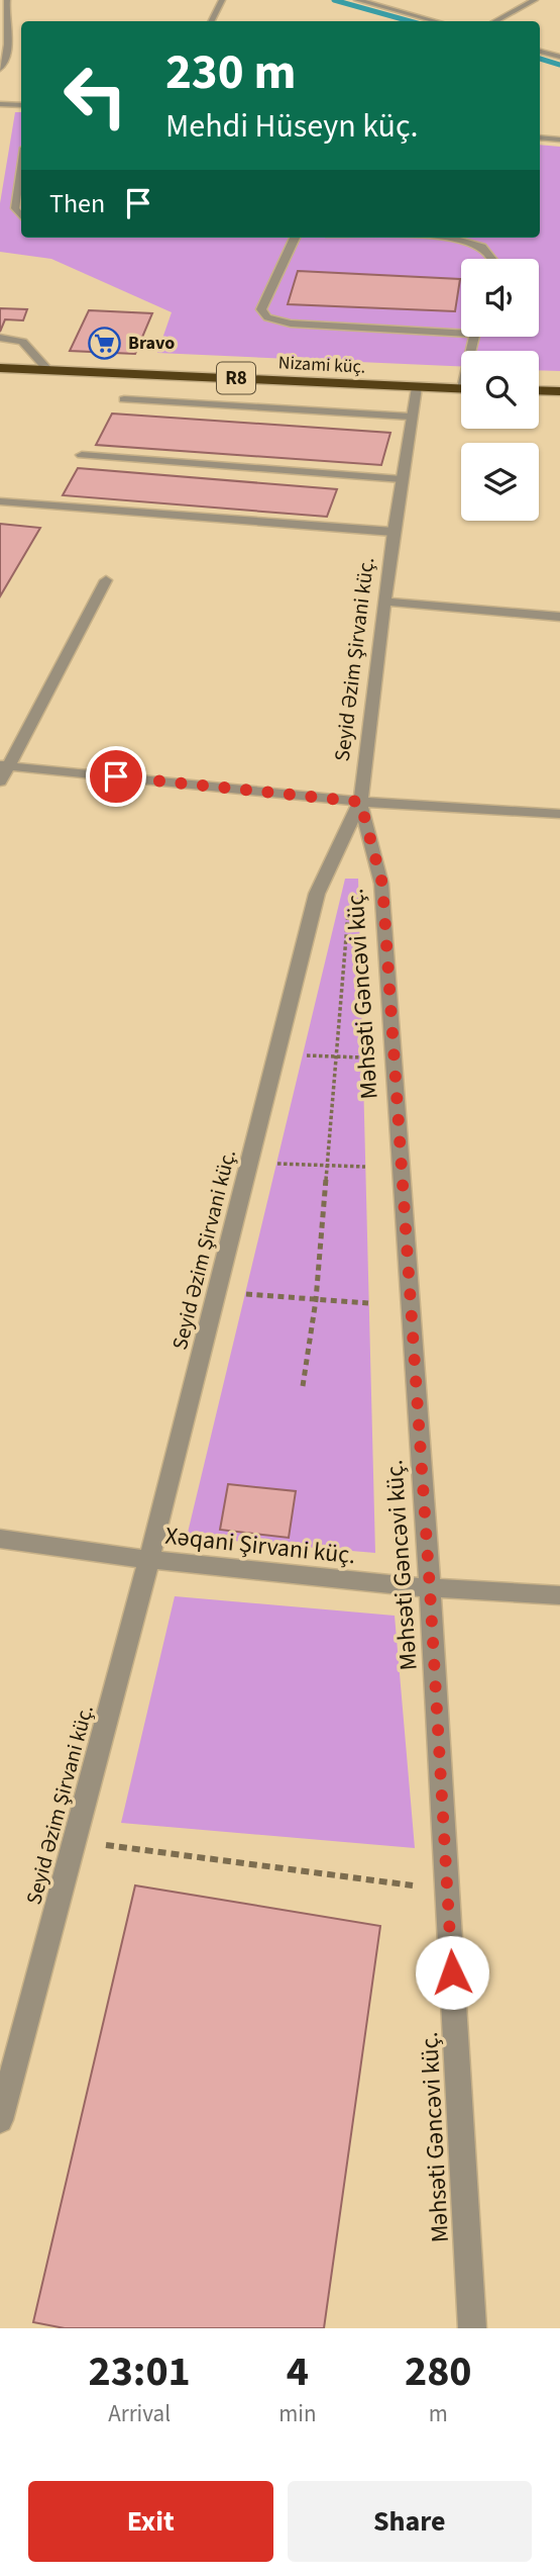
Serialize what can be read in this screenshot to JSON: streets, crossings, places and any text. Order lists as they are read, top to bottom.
{
  "streets": {
    "highway": ["Nizami küç.", "R8"],
    "street": ["Seyid Əzim Şirvani küç.", "Məhsəti Gəncəvi küç.", "Xəqani Şirvani küç."]
  },
  "crossings": [
    ["Nizami küç.", "Seyid Əzim Şirvani küç."],
    ["Seyid Əzim Şirvani küç.", "Məhsəti Gəncəvi küç."],
    ["Seyid Əzim Şirvani küç.", "Xəqani Şirvani küç."],
    ["Məhsəti Gəncəvi küç.", "Xəqani Şirvani küç."]
  ],
  "places": {
    "supermarket": ["Bravo"]
  },
  "page": {
    "turn": ["230 m", "Mehdi Hüseyn küç."],
    "then": "Then",
    "eta": [
      "23:01",
      "Arrival",
      "4",
      "min",
      "280",
      "m"
    ],
    "buttons": ["Exit", "Share"]
  }
}
